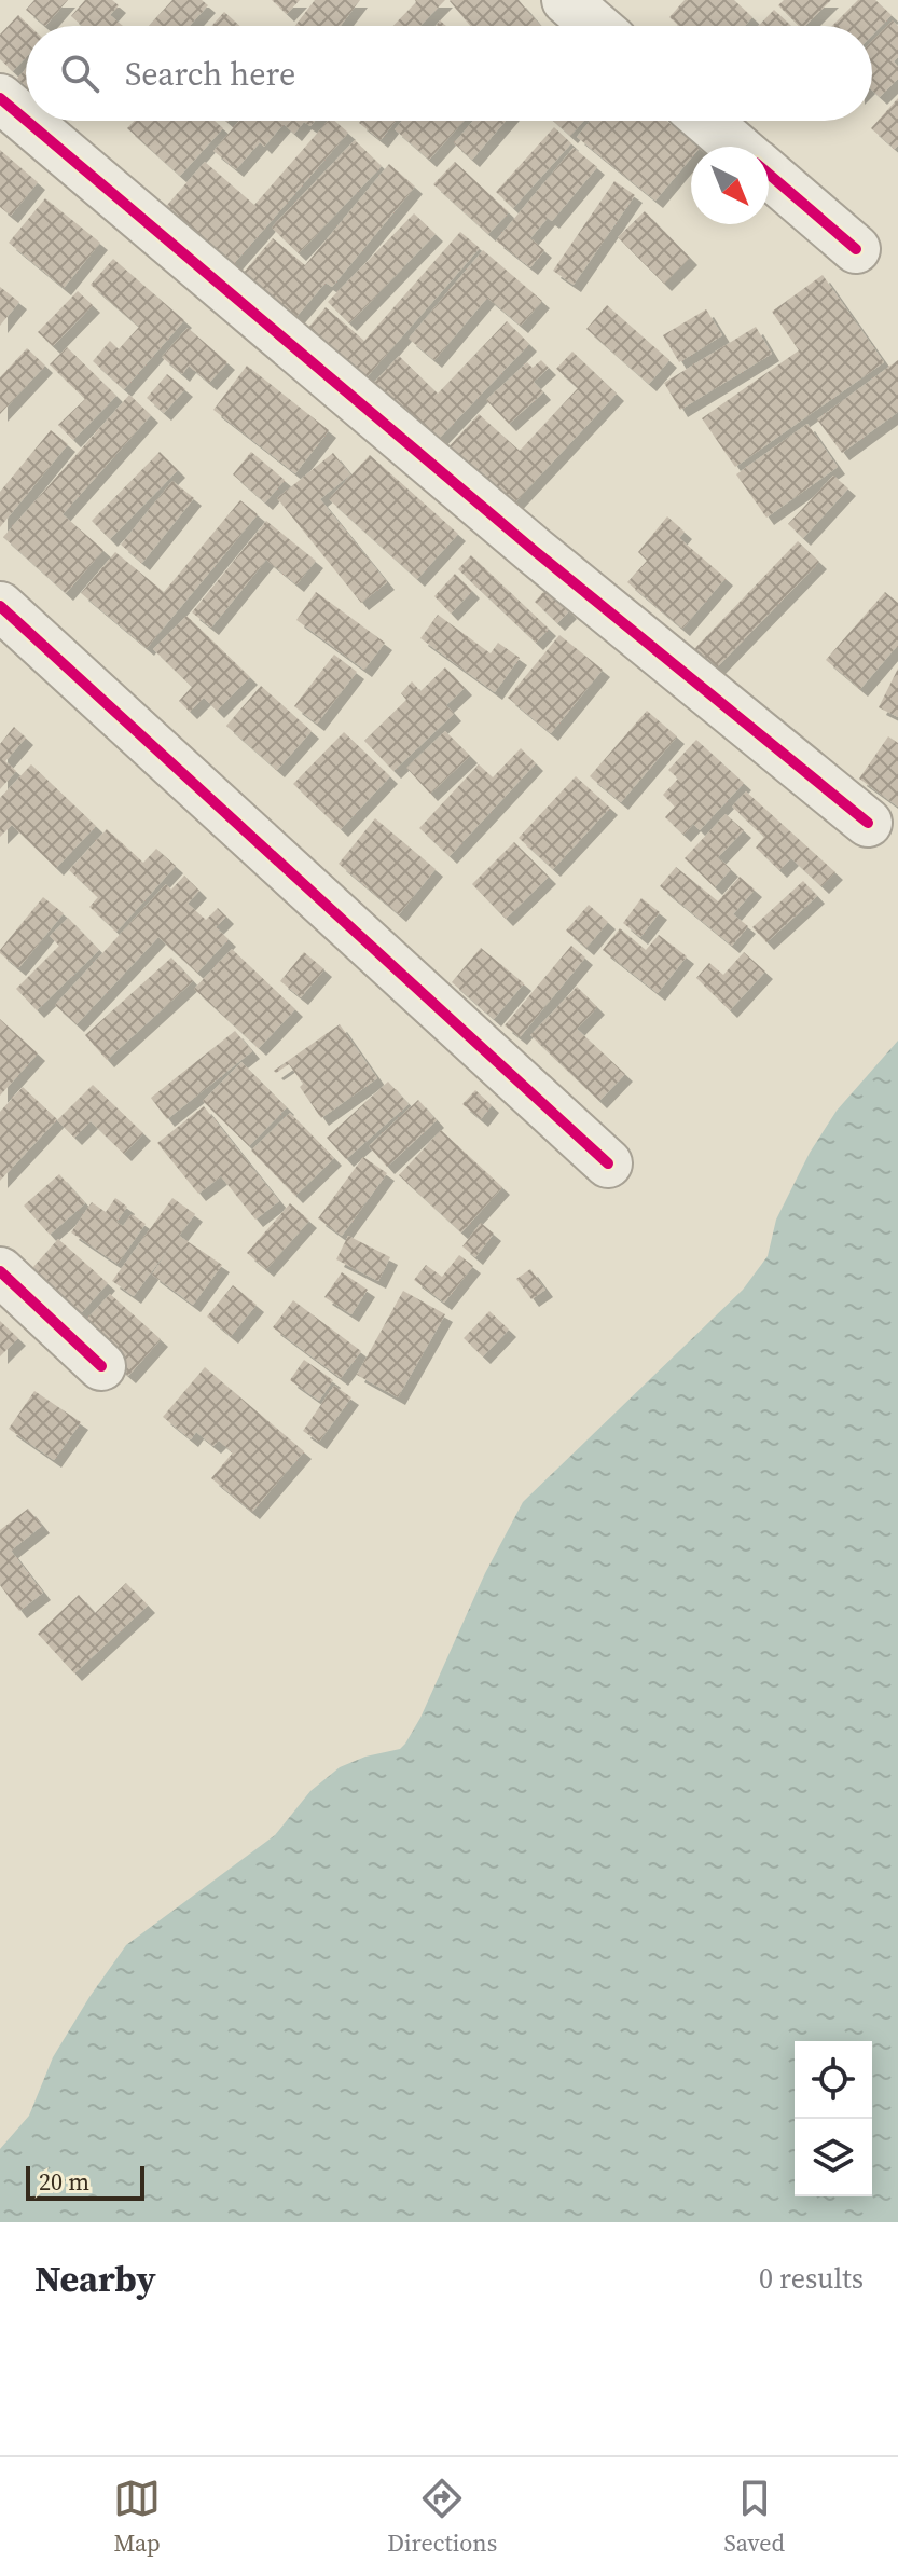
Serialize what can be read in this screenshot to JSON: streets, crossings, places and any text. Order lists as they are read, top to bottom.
{
  "scale_bar": "20 m",
  "north": "bottom right",
  "page": {
    "search": "Search here",
    "scale": "20 m",
    "heading": ["Nearby", "0 results"],
    "nav": ["Map", "Directions", "Saved"]
  }
}
